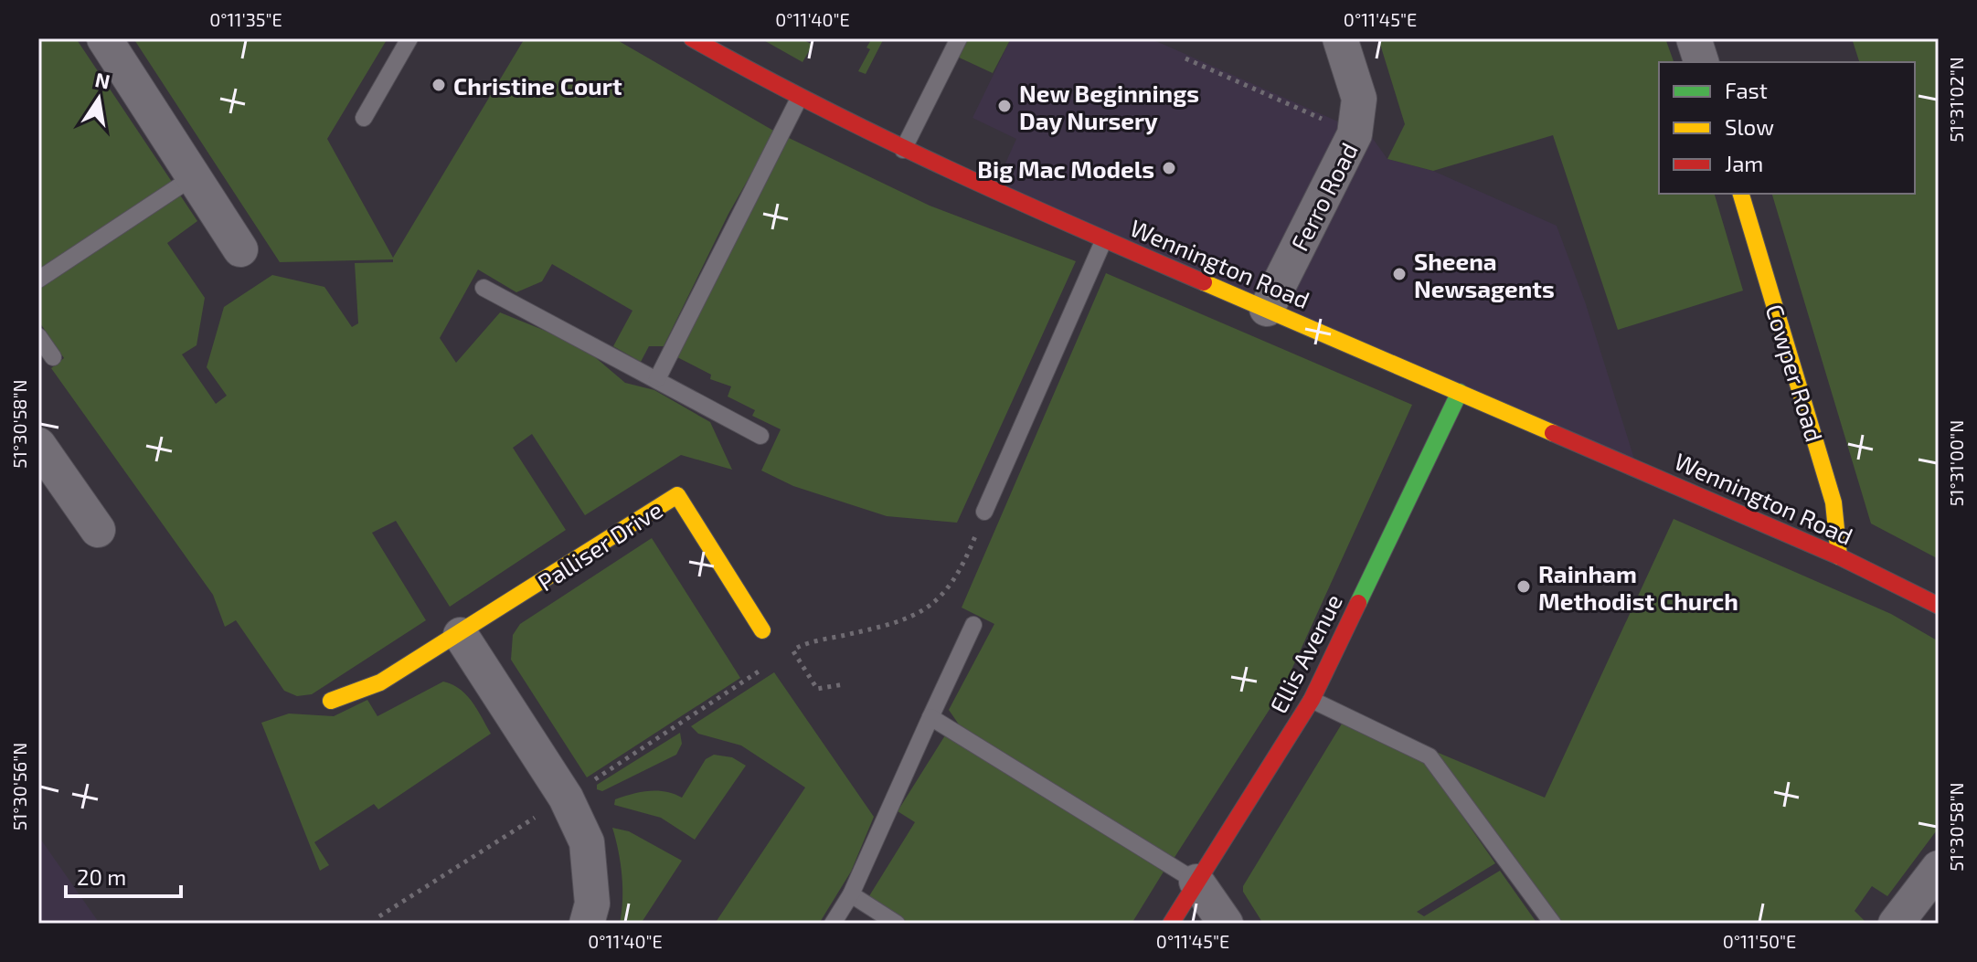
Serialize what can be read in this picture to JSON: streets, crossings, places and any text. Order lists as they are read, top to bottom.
{
  "streets": {
    "street": [
      "Ferro Road",
      "Wennington Road",
      "Cowper Road",
      "Palliser Drive",
      "Ellis Avenue"
    ]
  },
  "crossings": [
    ["Ferro Road", "Wennington Road"],
    ["Wennington Road", "Cowper Road"],
    ["Wennington Road", "Ellis Avenue"]
  ],
  "places": [
    "Christine Court",
    "New Beginnings Day Nursery",
    "Big Mac Models",
    "Sheena Newsagents",
    "Rainham Methodist Church"
  ],
  "legend": ["Fast", "Slow", "Jam"],
  "scale_bar": "20 m",
  "north": "top",
  "coordinates": [
    "0°11'35\"E",
    "0°11'40\"E",
    "0°11'45\"E",
    "51°31'02\"N",
    "51°30'58\"N",
    "51°31'00\"N",
    "51°30'56\"N",
    "0°11'50\"E"
  ]
}
